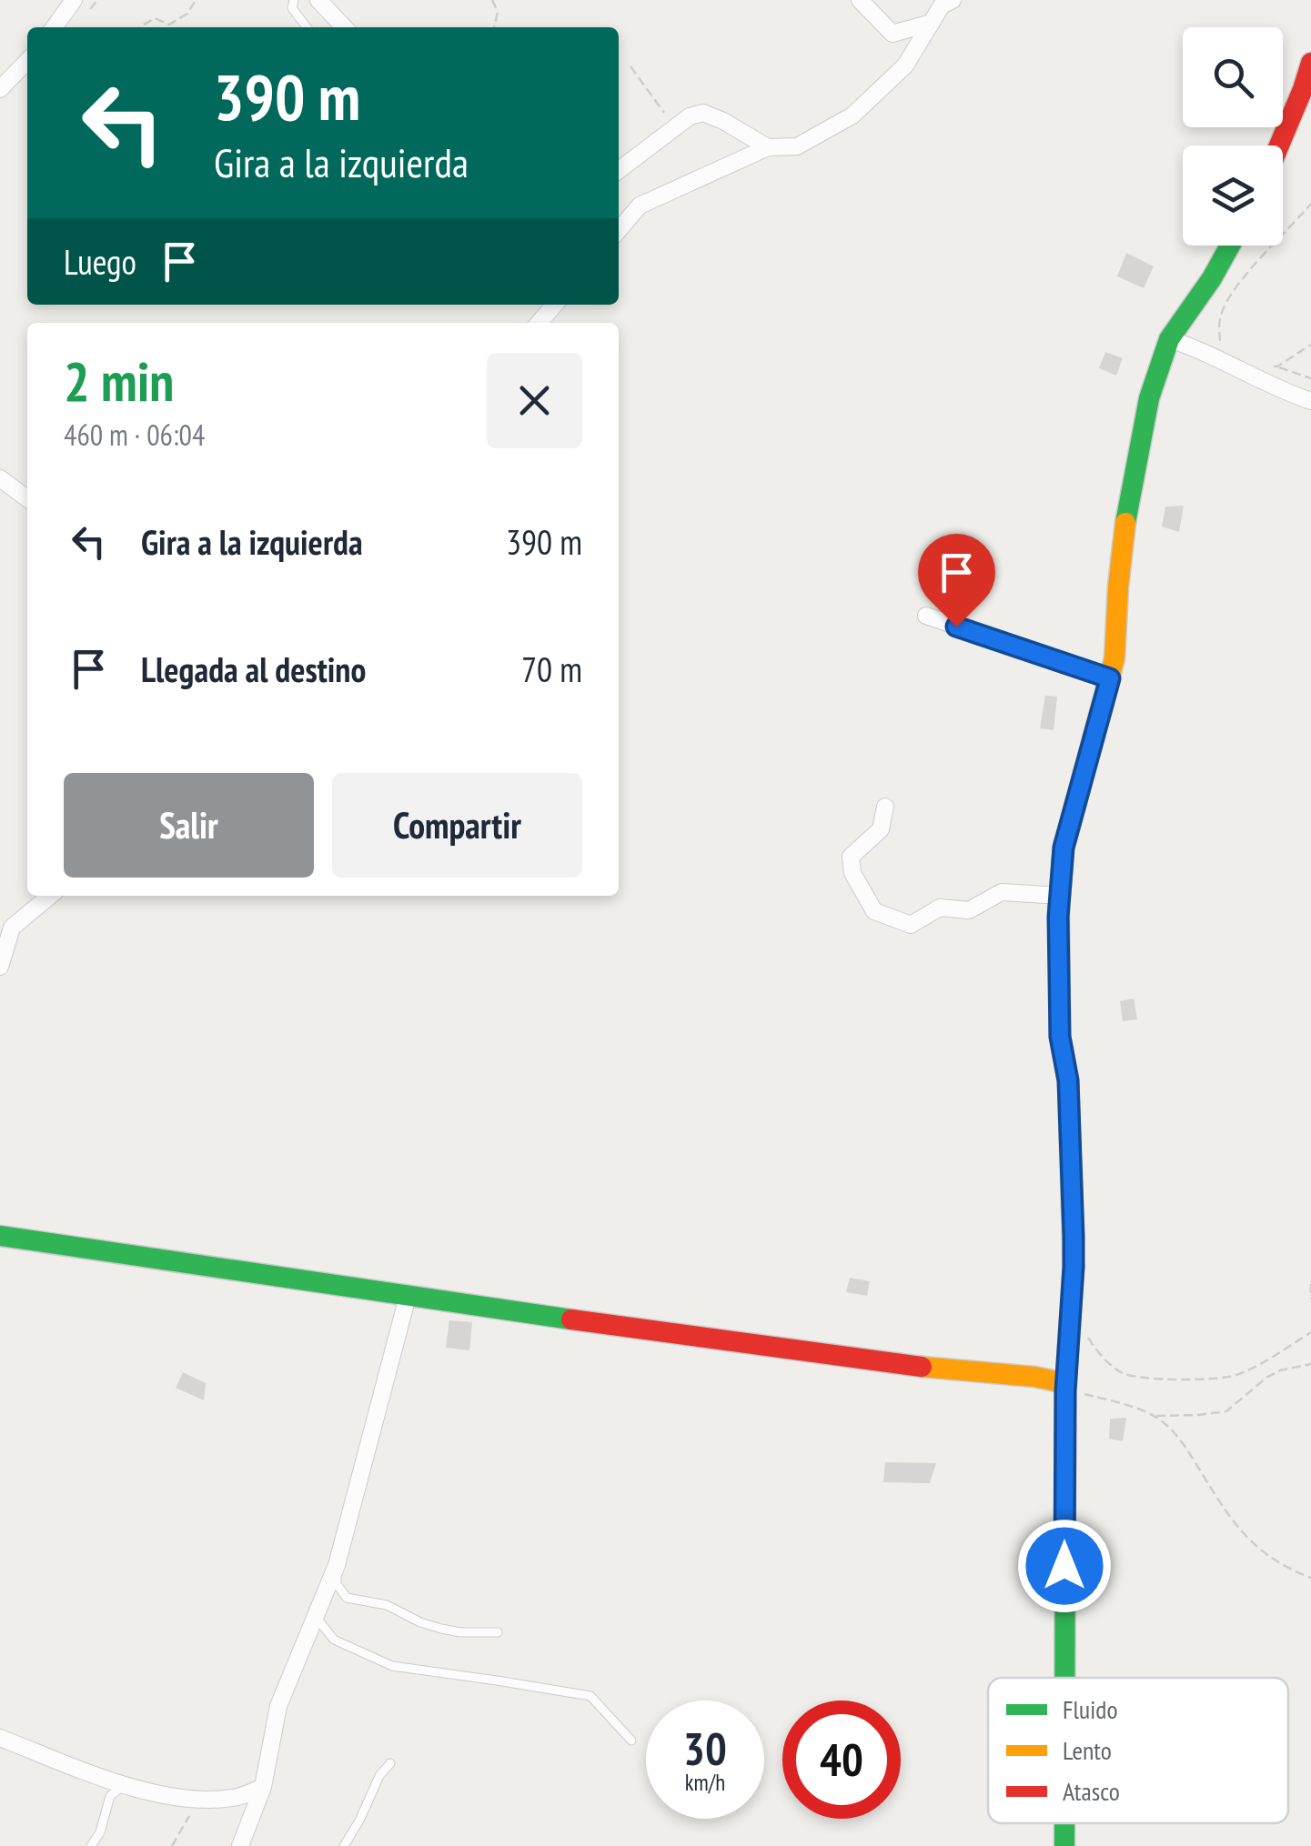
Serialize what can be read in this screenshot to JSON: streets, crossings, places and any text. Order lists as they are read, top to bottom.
{
  "legend": ["Fluido", "Lento", "Atasco"],
  "page": {
    "turn": ["390 m", "Gira a la izquierda"],
    "then": "Luego",
    "heading": ["2 min", "460 m · 06:04"],
    "list": [
      {
        "name": "Gira a la izquierda",
        "value": "390 m"
      },
      {
        "name": "Llegada al destino",
        "value": "70 m"
      }
    ],
    "buttons": ["Salir", "Compartir"],
    "speed": "30 km/h",
    "limit": "40"
  }
}
